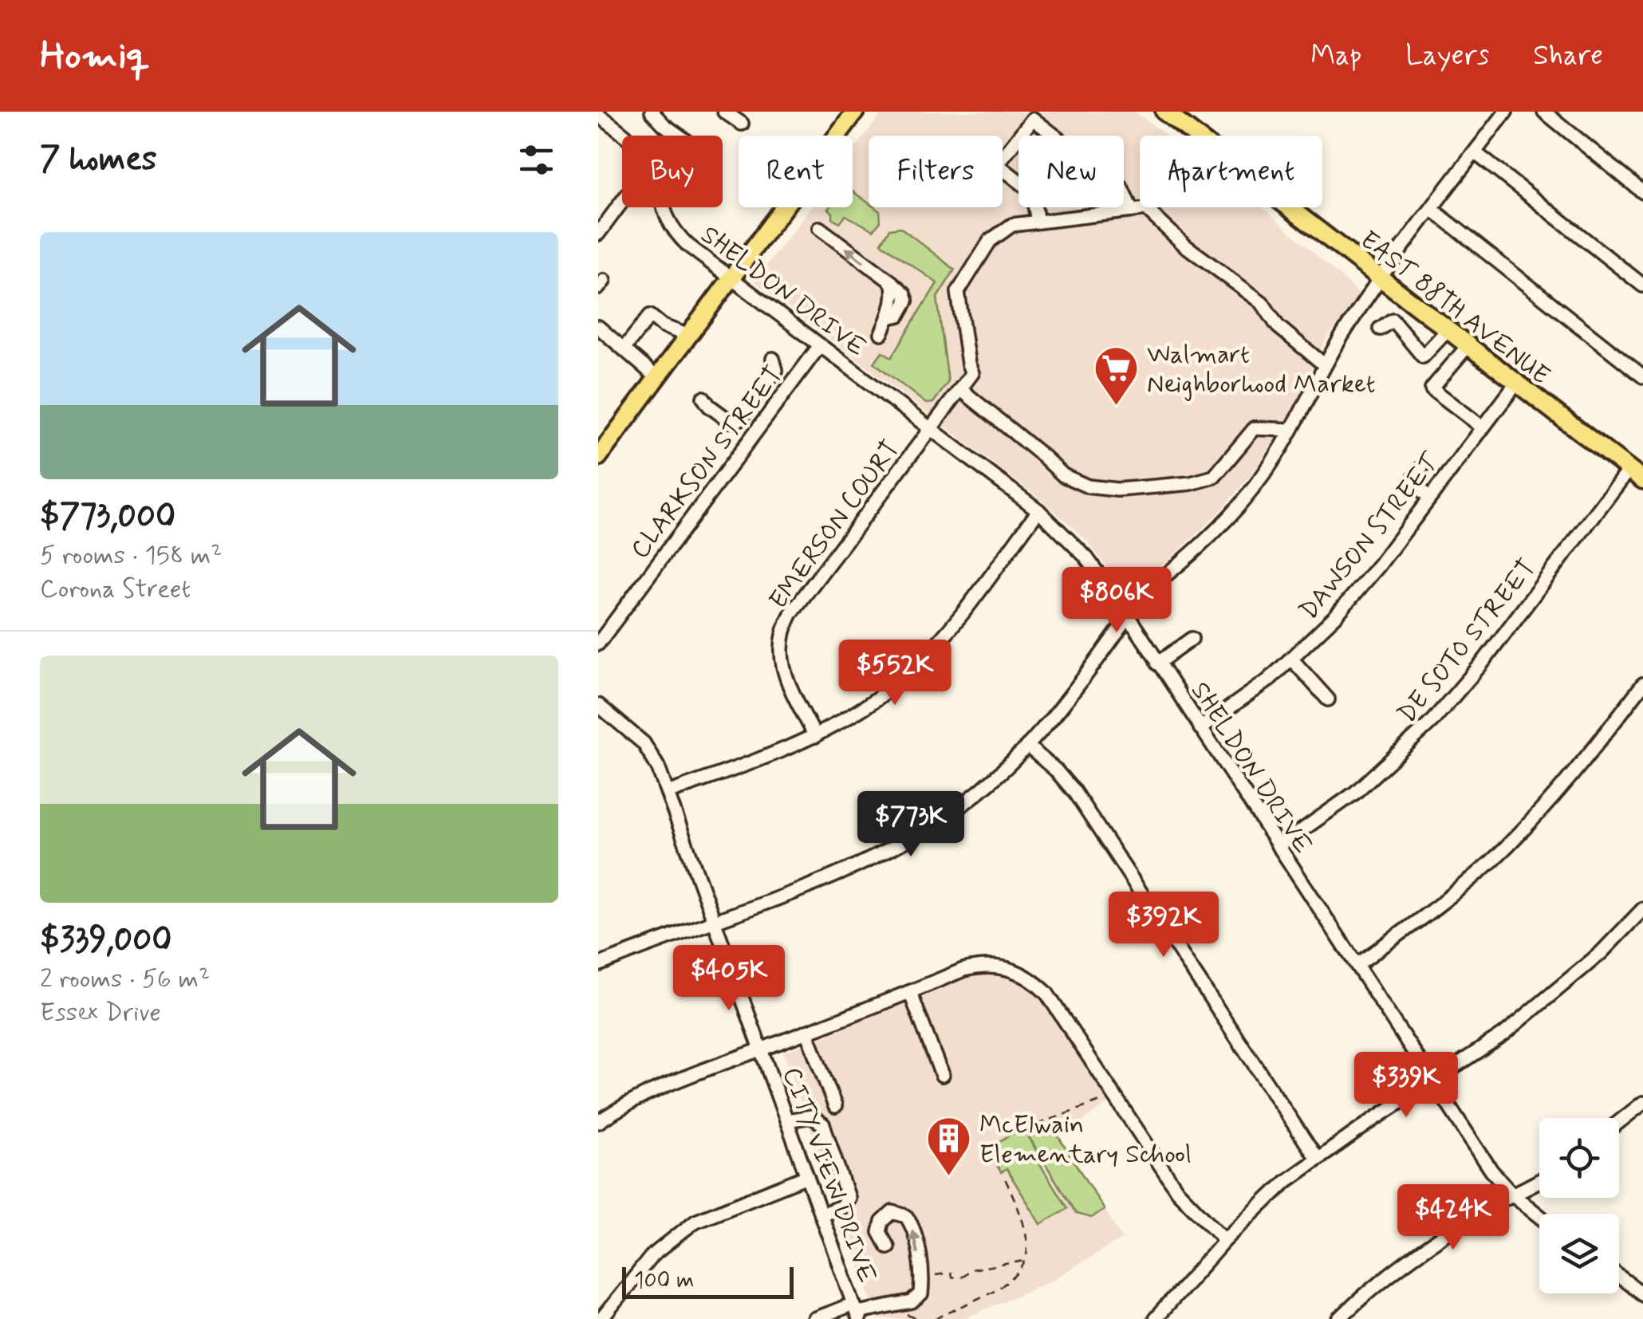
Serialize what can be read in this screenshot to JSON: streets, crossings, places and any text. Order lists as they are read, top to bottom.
{
  "streets": {
    "main road": ["EAST 88TH AVENUE"],
    "street": [
      "SHELDON DRIVE",
      "CLARKSON STREET",
      "EMERSON COURT",
      "DAWSON STREET",
      "DE SOTO STREET",
      "CITY VIEW DRIVE"
    ]
  },
  "crossings": [
    ["SHELDON DRIVE", "CLARKSON STREET"],
    ["SHELDON DRIVE", "EMERSON COURT"],
    ["SHELDON DRIVE", "DAWSON STREET"],
    ["SHELDON DRIVE", "DE SOTO STREET"],
    ["EAST 88TH AVENUE", "DAWSON STREET"],
    ["EAST 88TH AVENUE", "DE SOTO STREET"]
  ],
  "places": {
    "supermarket": ["Walmart Neighborhood Market"],
    "building": ["McElwain Elementary School"]
  },
  "scale_bar": "100 m",
  "page": {
    "header": "Homiq",
    "nav": ["Map", "Layers", "Share"],
    "heading": "7 homes",
    "chip": [
      "Buy",
      "Rent",
      "Filters",
      "New",
      "Apartment"
    ],
    "list": [
      {
        "name": "$773,000",
        "note": "5 rooms · 158 m² · Corona Street"
      },
      {
        "name": "$339,000",
        "note": "2 rooms · 56 m² · Essex Drive"
      }
    ],
    "price": [
      "$806K",
      "$552K",
      "$773K",
      "$392K",
      "$405K",
      "$339K",
      "$424K"
    ],
    "scale": "100 m"
  }
}
